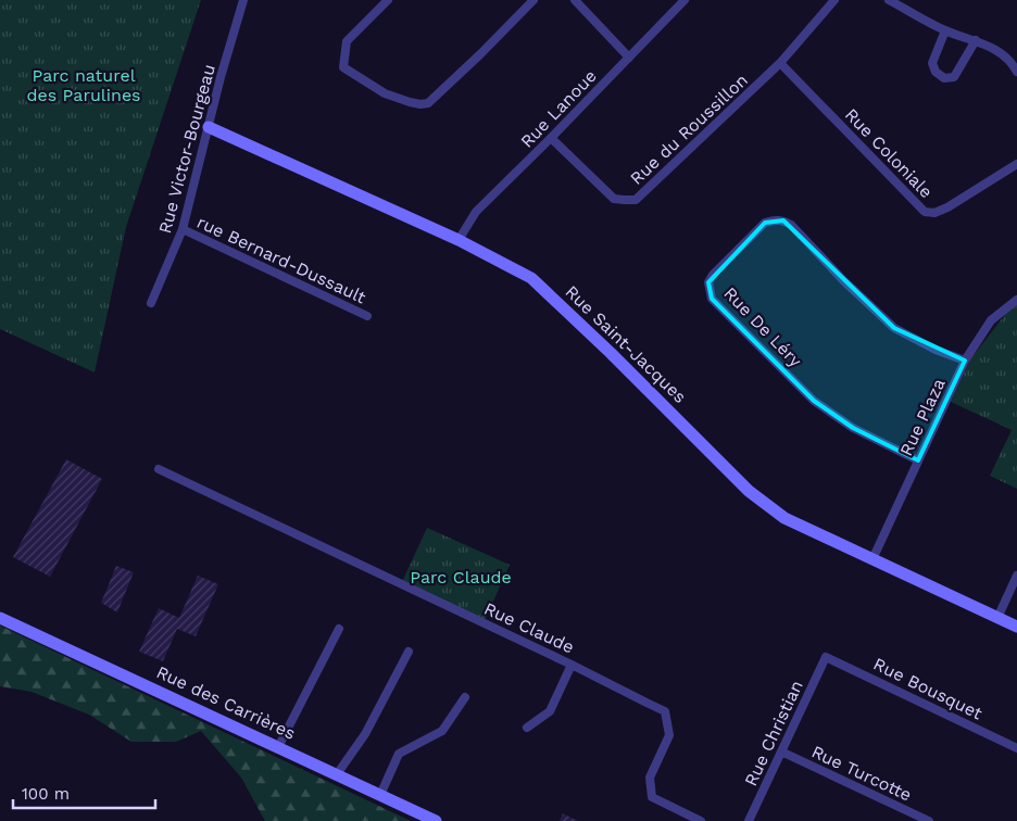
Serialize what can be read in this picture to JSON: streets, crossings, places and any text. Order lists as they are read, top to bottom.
{
  "streets": {
    "street": [
      "Rue Lanoue",
      "Rue du Roussillon",
      "Rue Victor-Bourgeau",
      "Rue Coloniale",
      "rue Bernard-Dussault",
      "Rue De Léry",
      "Rue Saint-Jacques",
      "Rue Plaza",
      "Rue Claude",
      "Rue Bousquet",
      "Rue des Carrières",
      "Rue Christian",
      "Rue Turcotte"
    ]
  },
  "crossings": [
    ["Rue Lanoue", "Rue du Roussillon"],
    ["Rue Lanoue", "Rue Saint-Jacques"],
    ["Rue du Roussillon", "Rue Coloniale"],
    ["Rue Victor-Bourgeau", "rue Bernard-Dussault"],
    ["Rue Victor-Bourgeau", "Rue Saint-Jacques"],
    ["Rue De Léry", "Rue Plaza"],
    ["Rue Saint-Jacques", "Rue Plaza"],
    ["Rue Bousquet", "Rue Christian"],
    ["Rue Christian", "Rue Turcotte"]
  ],
  "parks": ["Parc naturel des Parulines", "Parc Claude"],
  "scale_bar": "100 m"
}
